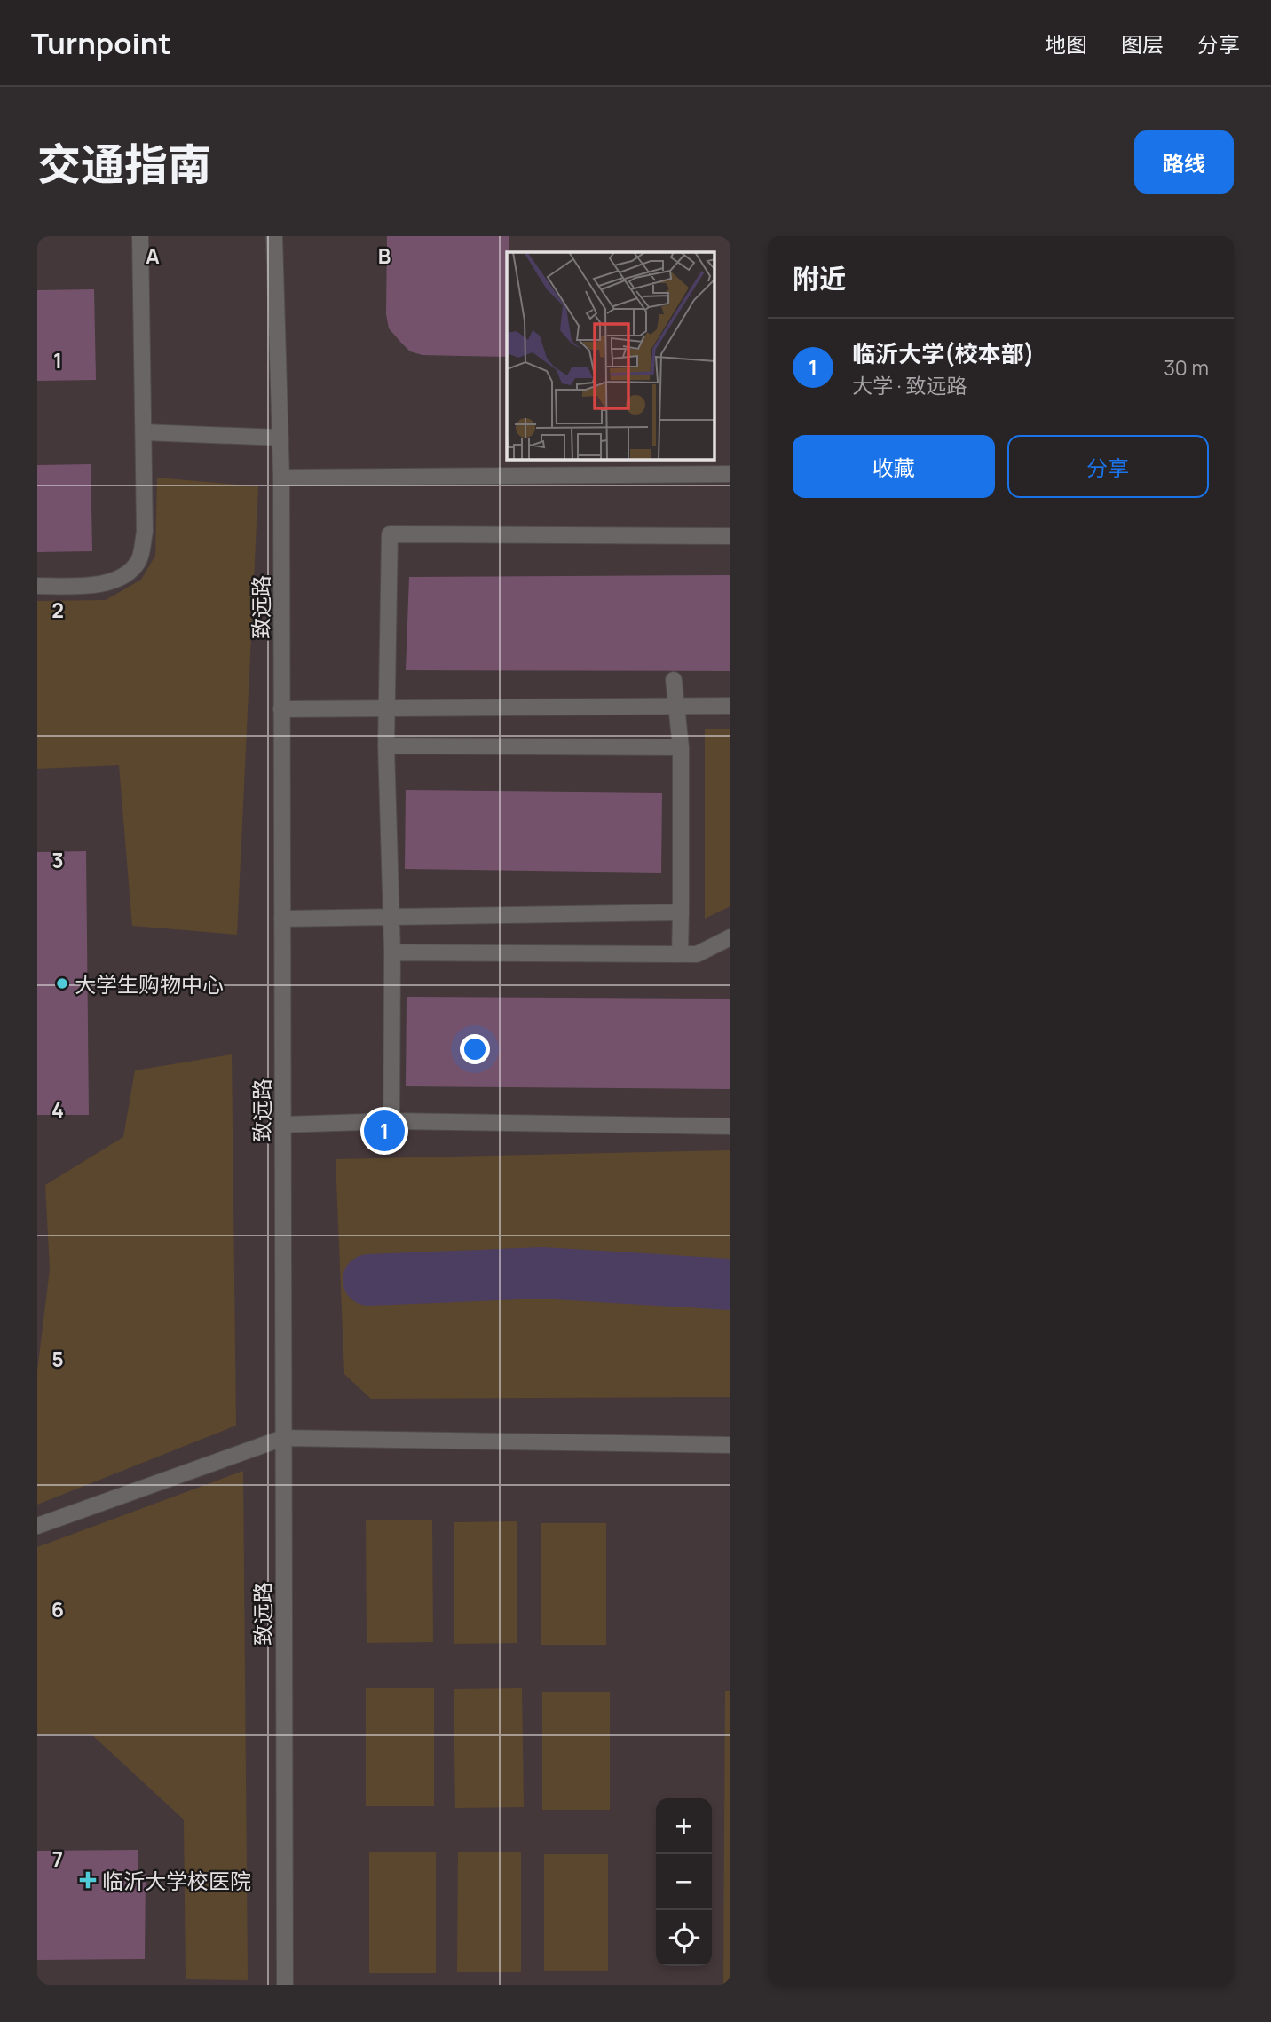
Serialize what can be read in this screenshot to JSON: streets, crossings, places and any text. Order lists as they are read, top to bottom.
{
  "streets": {
    "street": ["致远路"]
  },
  "places": {
    "other": ["大学生购物中心"],
    "health": ["临沂大学校医院"]
  },
  "page": {
    "header": "Turnpoint",
    "nav": ["地图", "图层", "分享"],
    "title": "交通指南",
    "buttons": [
      "路线",
      ["收藏", "分享"]
    ],
    "heading": "附近",
    "list": [
      {
        "mark": "1",
        "name": "临沂大学(校本部)",
        "note": "大学 · 致远路",
        "value": "30 m"
      }
    ],
    "pins": "1",
    "map_buttons": ["+", "−"]
  },
  "grid": {
    "columns": ["A", "B"],
    "rows": [
      "1",
      "2",
      "3",
      "4",
      "5",
      "6",
      "7"
    ]
  }
}
